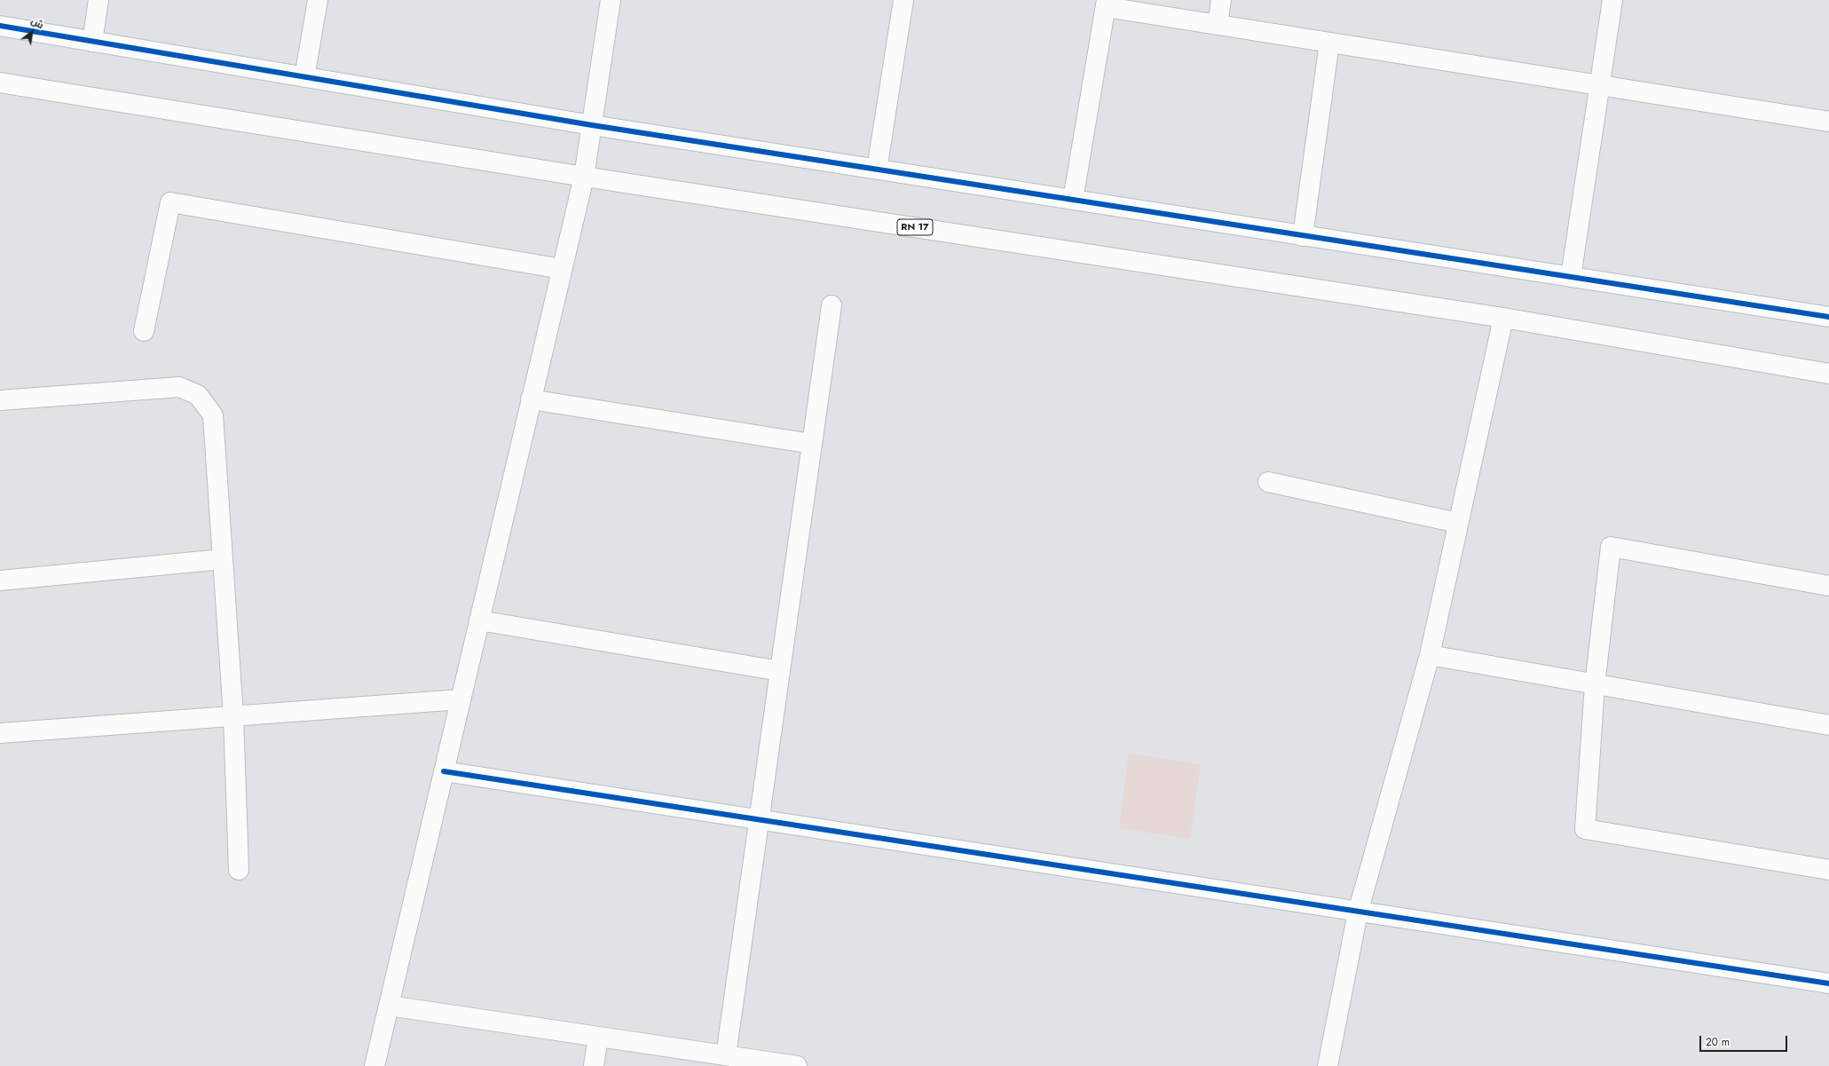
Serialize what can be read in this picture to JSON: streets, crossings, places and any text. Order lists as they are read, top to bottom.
{
  "streets": {
    "street": ["RN 17"]
  },
  "scale_bar": "20 m",
  "north": "top right"
}
